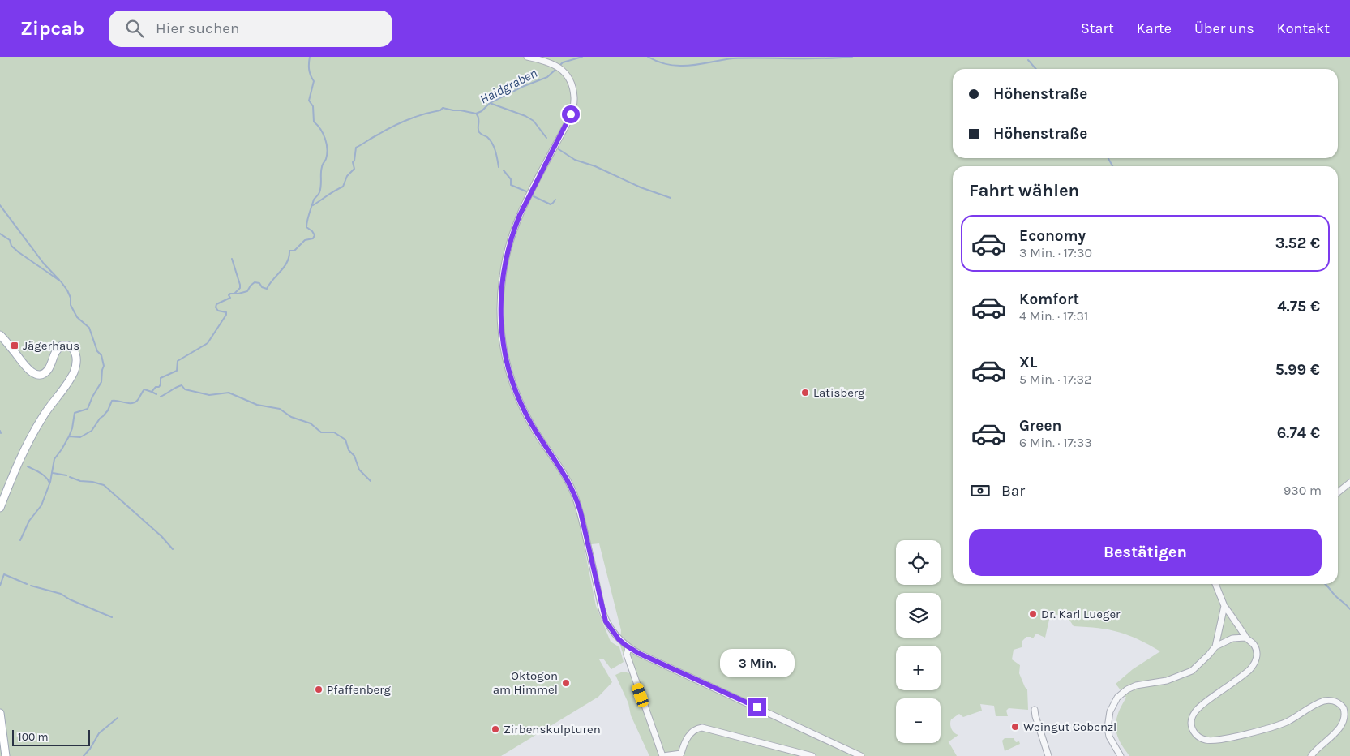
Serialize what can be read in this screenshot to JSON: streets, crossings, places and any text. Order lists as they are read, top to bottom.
{
  "water": ["Haidgraben"],
  "places": {
    "transit": ["Jägerhaus"],
    "other": [
      "Latisberg",
      "Dr. Karl Lueger",
      "Oktogon am Himmel",
      "Pfaffenberg",
      "Weingut Cobenzl",
      "Zirbenskulpturen"
    ]
  },
  "scale_bar": "100 m",
  "page": {
    "header": "Zipcab",
    "search": "Hier suchen",
    "nav": [
      "Start",
      "Karte",
      "Über uns",
      "Kontakt"
    ],
    "banner": ["Höhenstraße", "Höhenstraße"],
    "heading": "Fahrt wählen",
    "list": [
      {
        "name": "Economy",
        "note": "3 Min. · 17:30",
        "value": "3.52 €"
      },
      {
        "name": "Komfort",
        "note": "4 Min. · 17:31",
        "value": "4.75 €"
      },
      {
        "name": "XL",
        "note": "5 Min. · 17:32",
        "value": "5.99 €"
      },
      {
        "name": "Green",
        "note": "6 Min. · 17:33",
        "value": "6.74 €"
      }
    ],
    "pay": ["Bar", "930 m"],
    "buttons": "Bestätigen",
    "map_buttons": ["+", "−"],
    "bubble": "3 Min.",
    "scale": "100 m"
  }
}
